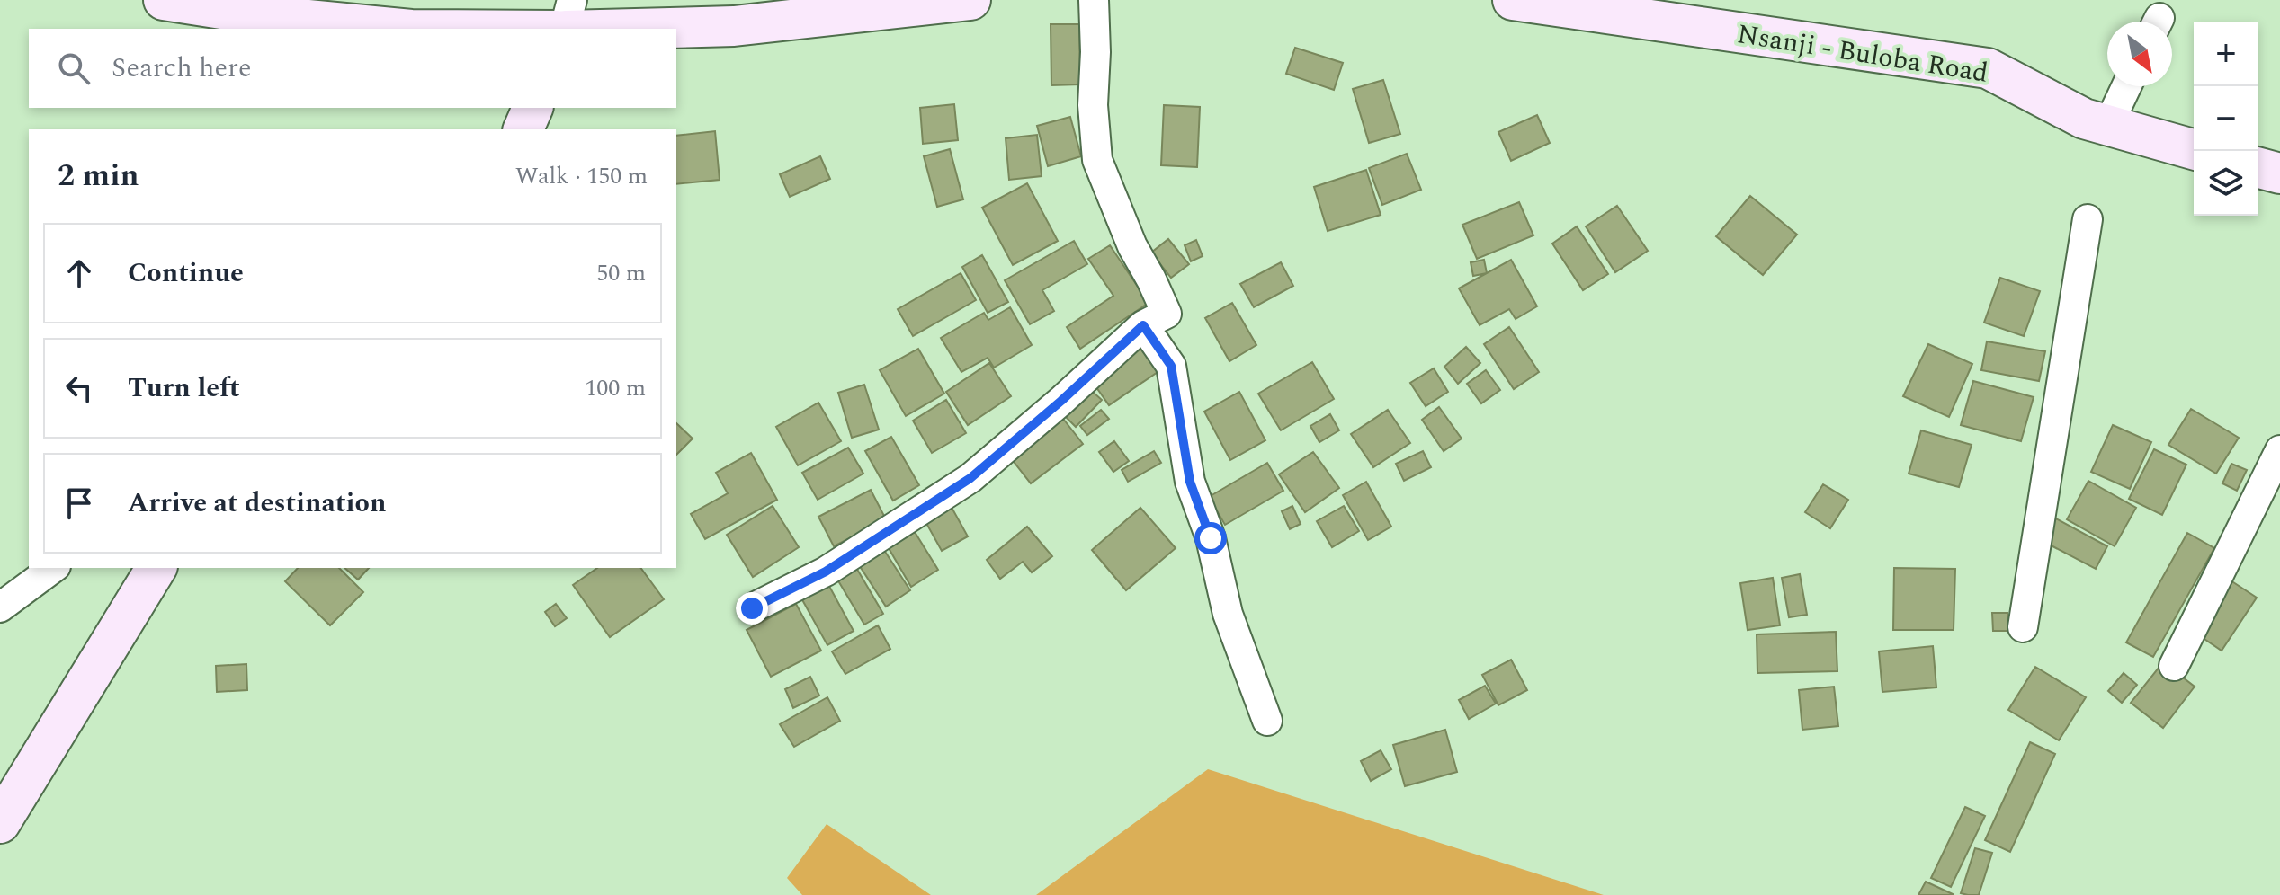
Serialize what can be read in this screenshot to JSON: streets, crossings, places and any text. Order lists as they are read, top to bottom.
{
  "streets": {
    "main road": ["Nsanji - Buloba Road"]
  },
  "north": "bottom right",
  "page": {
    "map_buttons": ["+", "−"],
    "search": "Search here",
    "heading": ["2 min", "Walk · 150 m"],
    "list": [
      ["Continue", "50 m"],
      ["Turn left", "100 m"],
      "Arrive at destination"
    ]
  }
}
